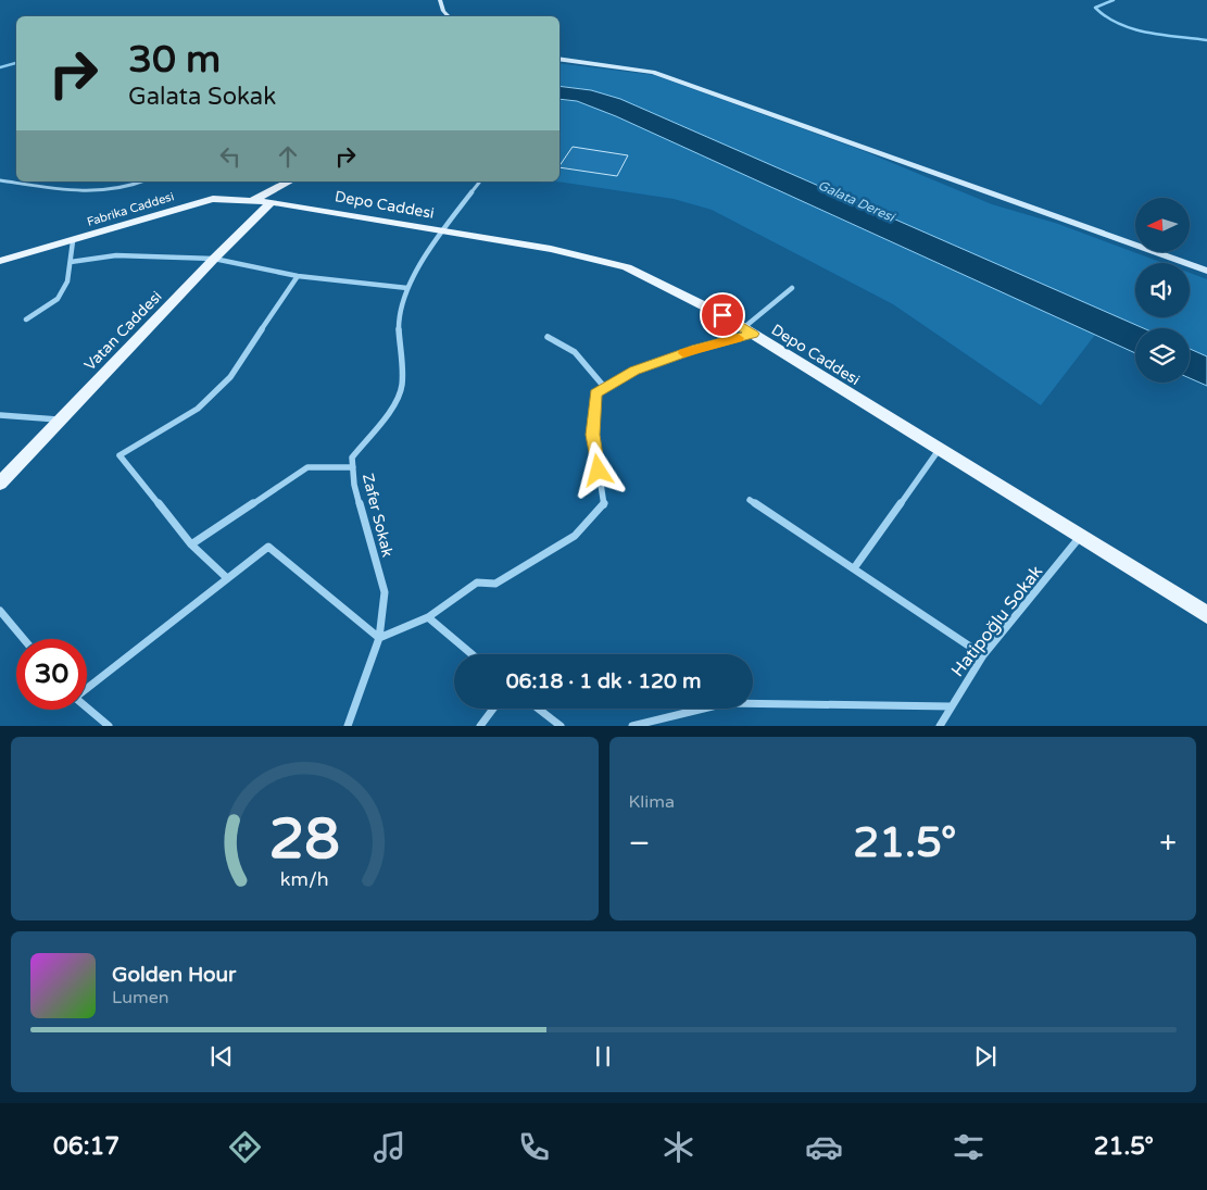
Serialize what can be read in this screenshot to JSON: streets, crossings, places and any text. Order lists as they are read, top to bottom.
{
  "streets": {
    "main road": ["Depo Caddesi", "Fabrika Caddesi", "Vatan Caddesi"],
    "street": ["Zafer Sokak", "Hatipoğlu Sokak"]
  },
  "crossings": [
    ["Depo Caddesi", "Fabrika Caddesi"],
    ["Depo Caddesi", "Vatan Caddesi"],
    ["Depo Caddesi", "Zafer Sokak"],
    ["Depo Caddesi", "Hatipoğlu Sokak"],
    ["Fabrika Caddesi", "Vatan Caddesi"]
  ],
  "water": ["Galata Deresi"],
  "north": "left",
  "page": {
    "turn": ["30 m", "Galata Sokak"],
    "limit": "30",
    "trip": "06:18 · 1 dk · 120 m",
    "tile": "Klima",
    "heat": ["−", "21.5°", "+"],
    "song": ["Golden Hour", "Lumen"],
    "tabs": ["06:17", "21.5°"],
    "gauge": ["28", "km/h"]
  }
}
